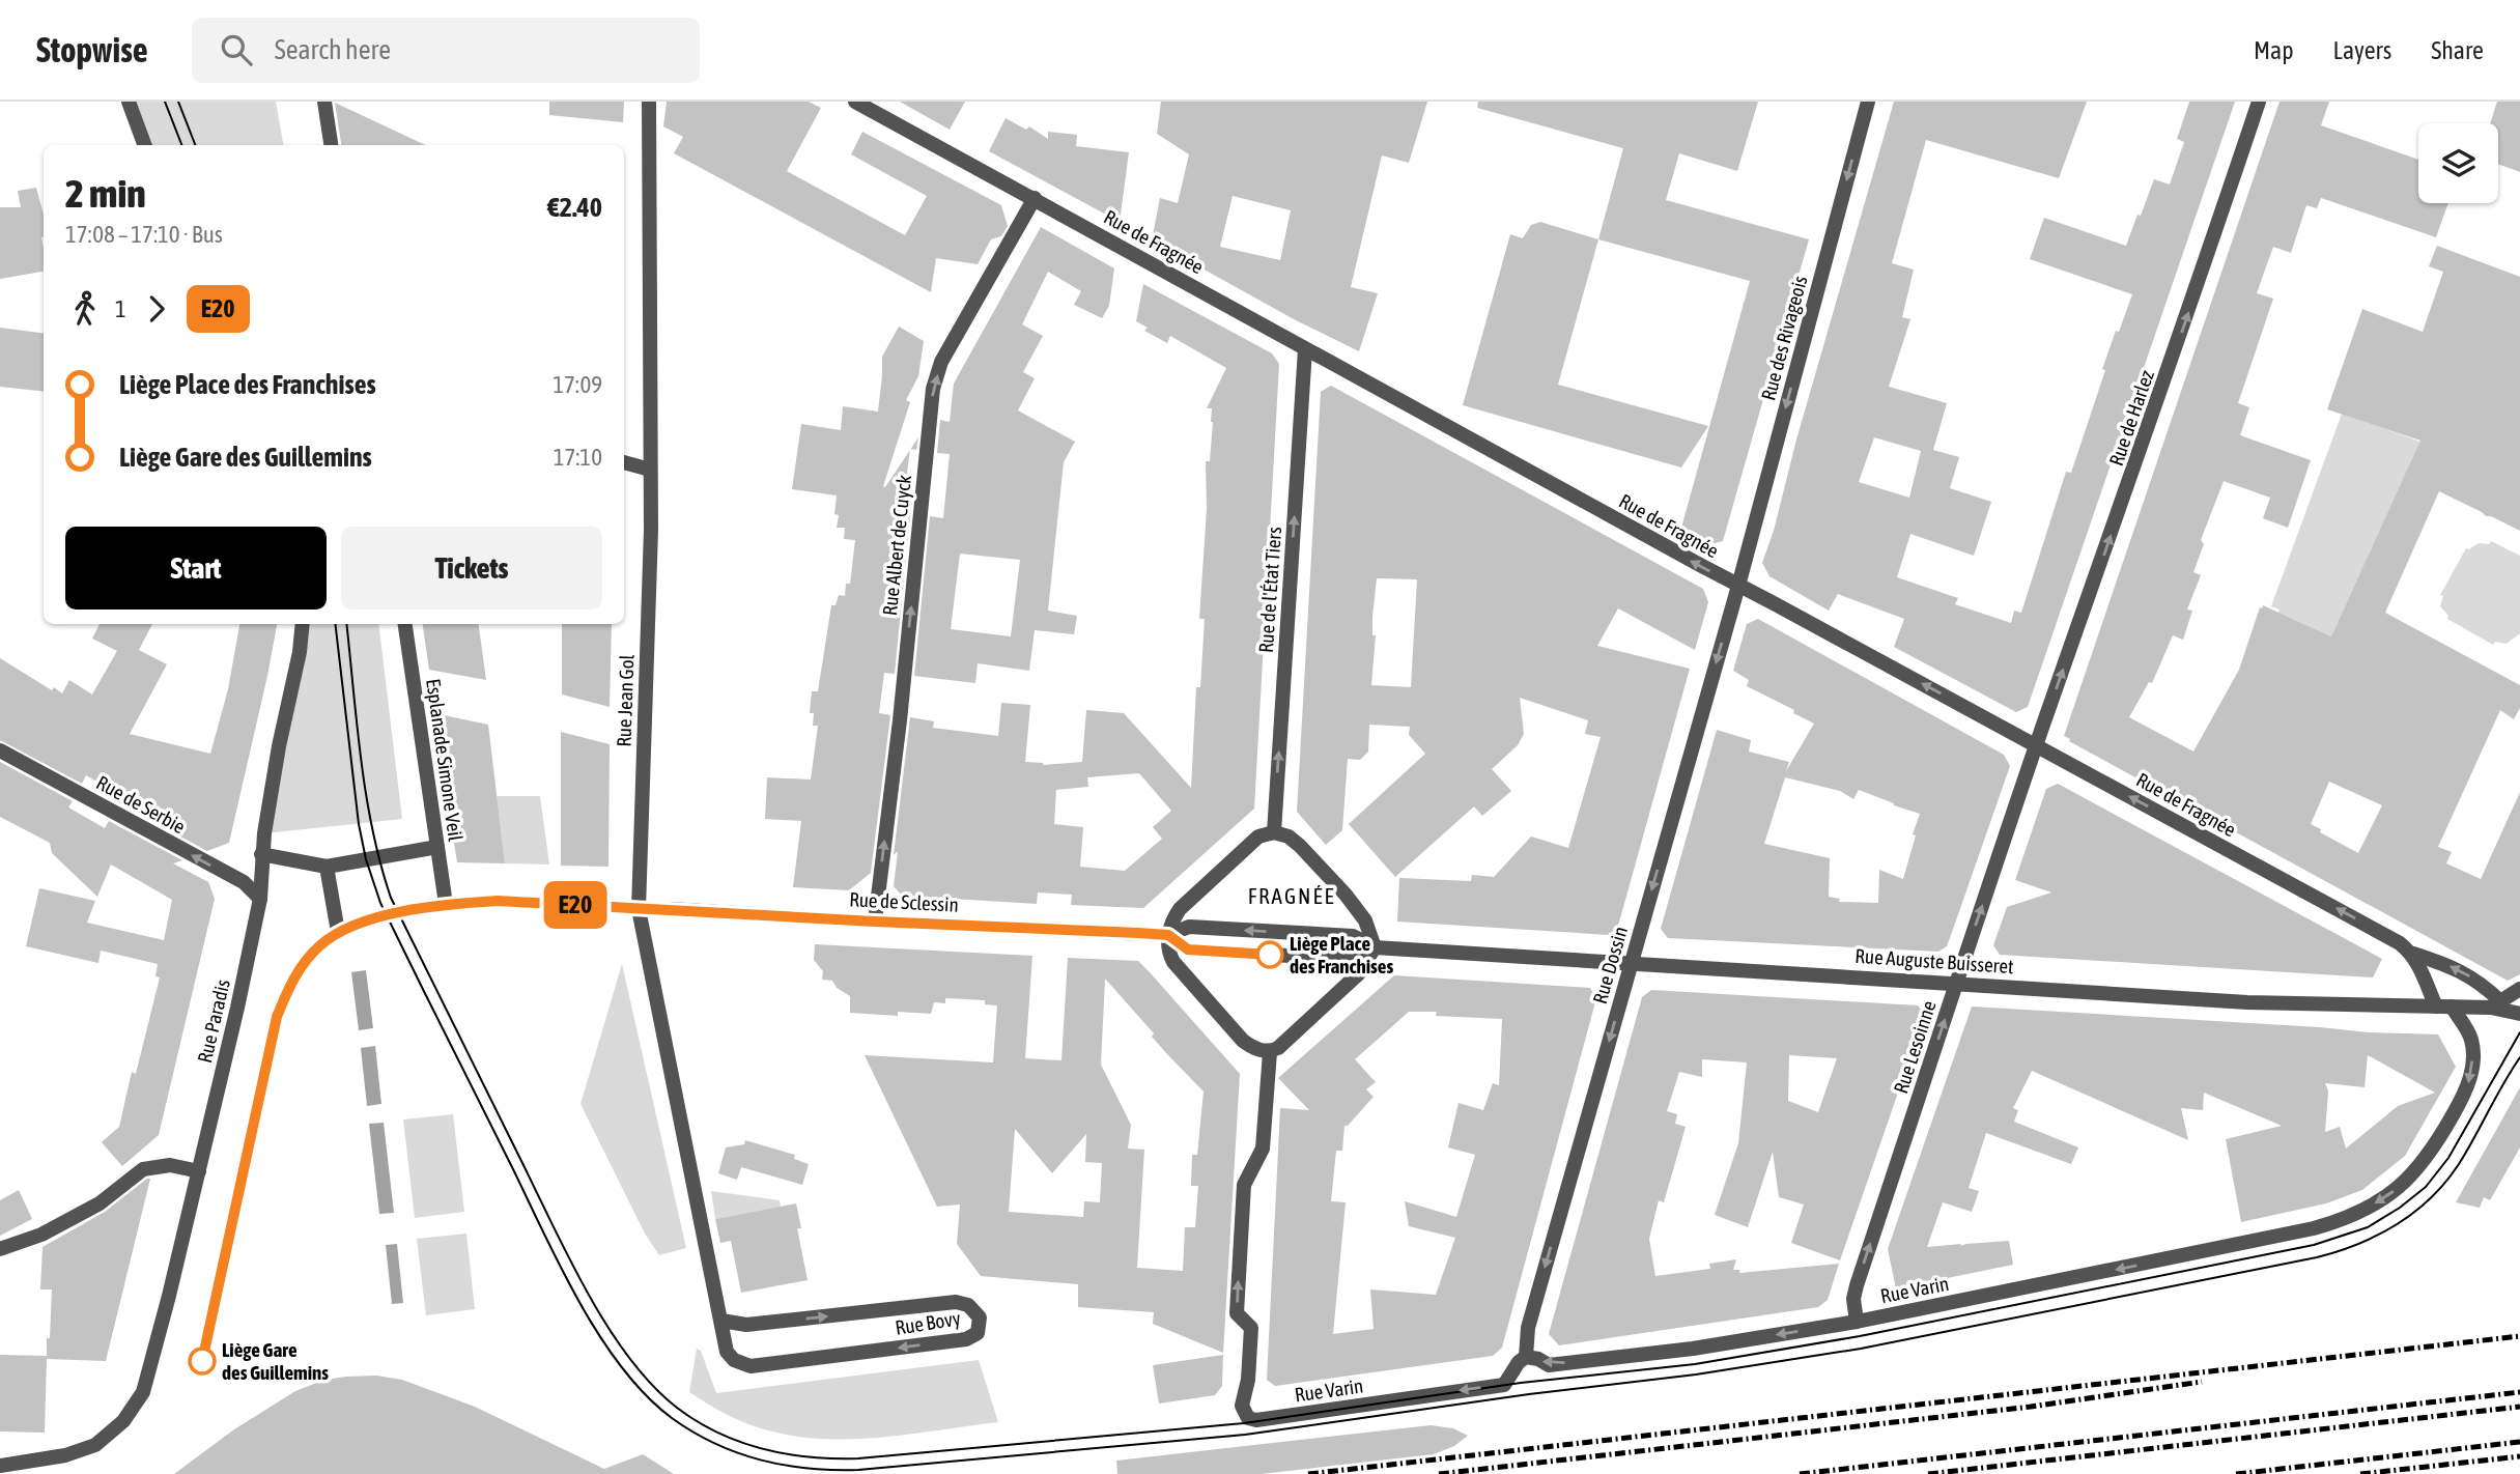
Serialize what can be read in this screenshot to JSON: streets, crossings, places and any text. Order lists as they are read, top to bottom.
{
  "streets": {
    "street": [
      "Rue de Fragnée",
      "Rue des Rivageois",
      "Rue de Harlez",
      "Rue Albert de Cuyck",
      "Rue de l'État Tiers",
      "Rue Jean Gol",
      "Esplanade Simone Veil",
      "Rue de Serbie",
      "Rue de Sclessin",
      "Rue Auguste Buisseret",
      "Rue Dossin",
      "Rue Paradis",
      "Rue Lesoinne",
      "Rue Varin",
      "Rue Bovy"
    ]
  },
  "crossings": [
    ["Rue de Fragnée", "Rue des Rivageois"],
    ["Rue de Fragnée", "Rue de Harlez"],
    ["Rue de Fragnée", "Rue Albert de Cuyck"],
    ["Rue de Fragnée", "Rue de l'État Tiers"],
    ["Rue de Fragnée", "Rue Auguste Buisseret"],
    ["Rue de Fragnée", "Rue Dossin"],
    ["Rue de Fragnée", "Rue Lesoinne"],
    ["Rue des Rivageois", "Rue Dossin"],
    ["Rue de Harlez", "Rue Lesoinne"],
    ["Rue Albert de Cuyck", "Rue de Sclessin"],
    ["Rue Jean Gol", "Rue de Sclessin"],
    ["Rue Jean Gol", "Rue Bovy"],
    ["Rue de Serbie", "Rue Paradis"],
    ["Rue de Sclessin", "Rue Bovy"],
    ["Rue Auguste Buisseret", "Rue Dossin"],
    ["Rue Auguste Buisseret", "Rue Lesoinne"],
    ["Rue Auguste Buisseret", "Rue Varin"],
    ["Rue Dossin", "Rue Varin"],
    ["Rue Lesoinne", "Rue Varin"]
  ],
  "one_way": [
    "Rue de Fragnée",
    "Rue des Rivageois",
    "Rue de Harlez",
    "Rue Albert de Cuyck",
    "Rue de l'État Tiers",
    "Rue de Serbie",
    "Rue Dossin",
    "Rue Lesoinne"
  ],
  "districts": ["FRAGNÉE"],
  "places": ["Liège Place des Franchises", "Liège Gare des Guillemins"],
  "lines": ["bus line E20"],
  "page": {
    "header": "Stopwise",
    "search": "Search here",
    "nav": ["Map", "Layers", "Share"],
    "on_map": "E20",
    "heading": ["2 min", "17:08 – 17:10 · Bus", "€2.40"],
    "legs": ["1", "E20"],
    "list": [
      {
        "name": "Liège Place des Franchises",
        "value": "17:09"
      },
      {
        "name": "Liège Gare des Guillemins",
        "value": "17:10"
      }
    ],
    "buttons": ["Start", "Tickets"]
  }
}
